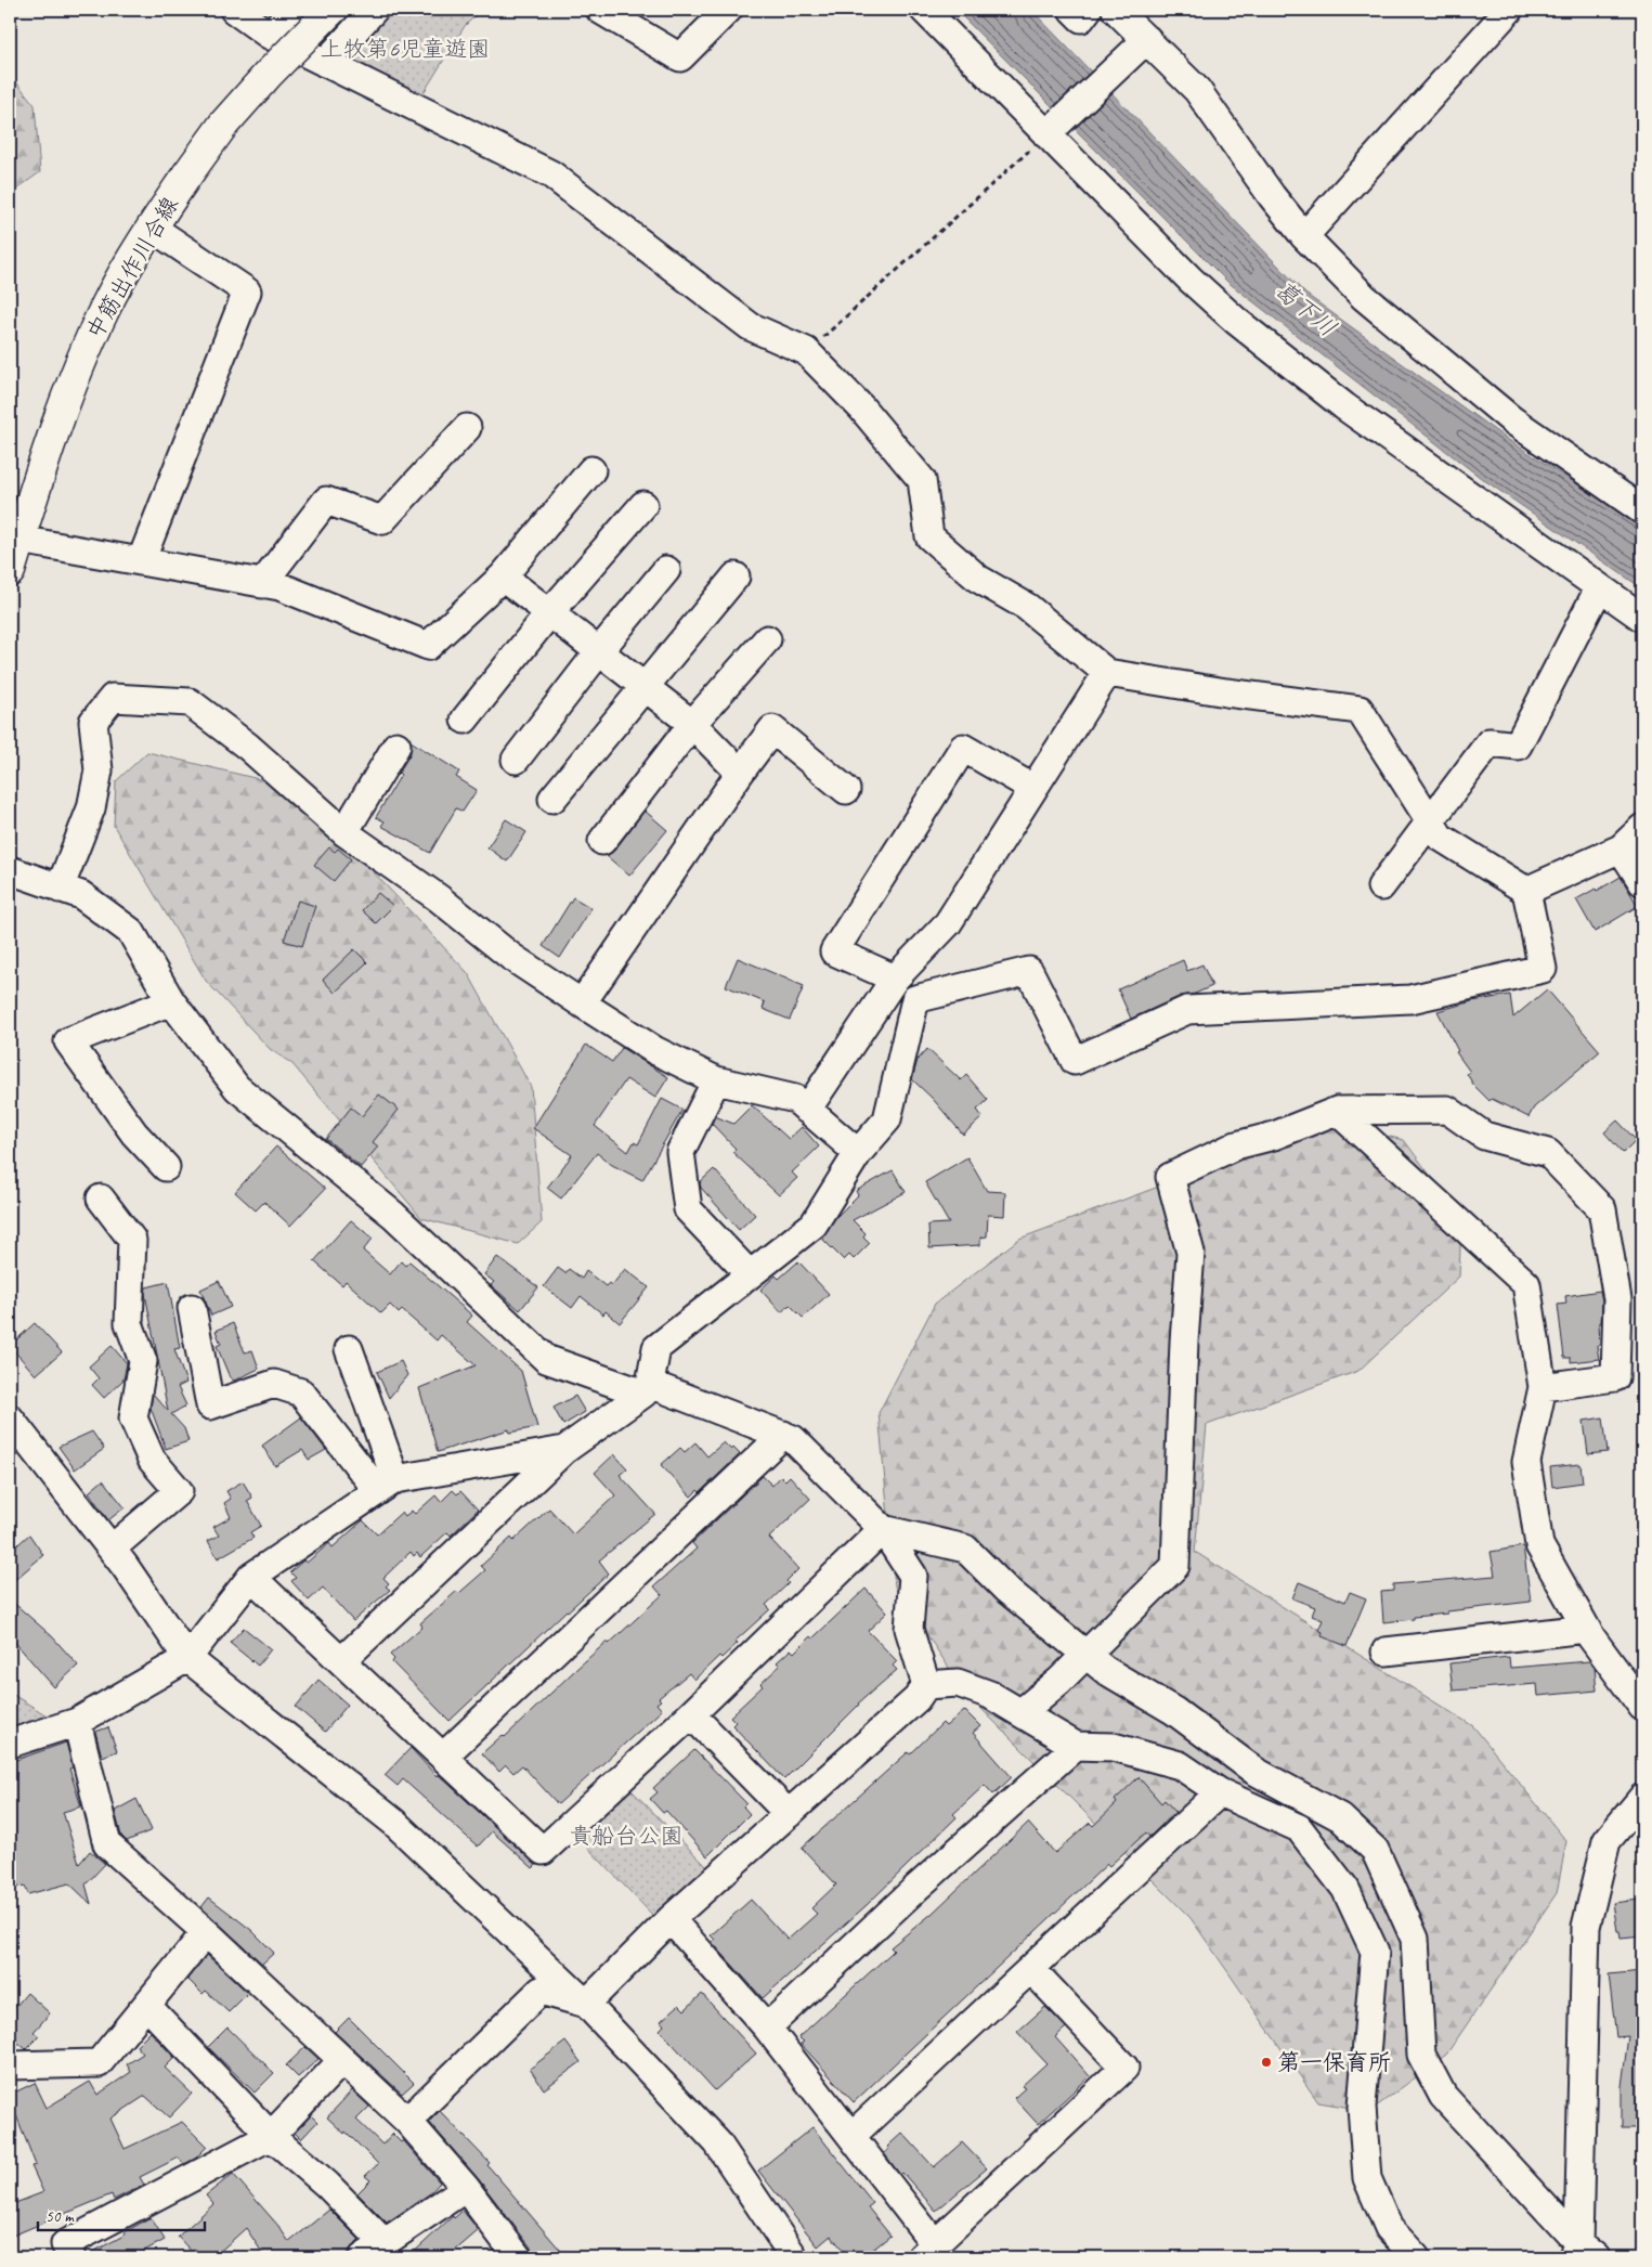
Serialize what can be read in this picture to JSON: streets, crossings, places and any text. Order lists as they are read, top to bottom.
{
  "streets": {
    "main road": ["中筋出作川合線"]
  },
  "water": ["葛下川"],
  "parks": ["上牧第6児童遊園", "貴船台公園"],
  "places": ["第一保育所"],
  "scale_bar": "50 m"
}
